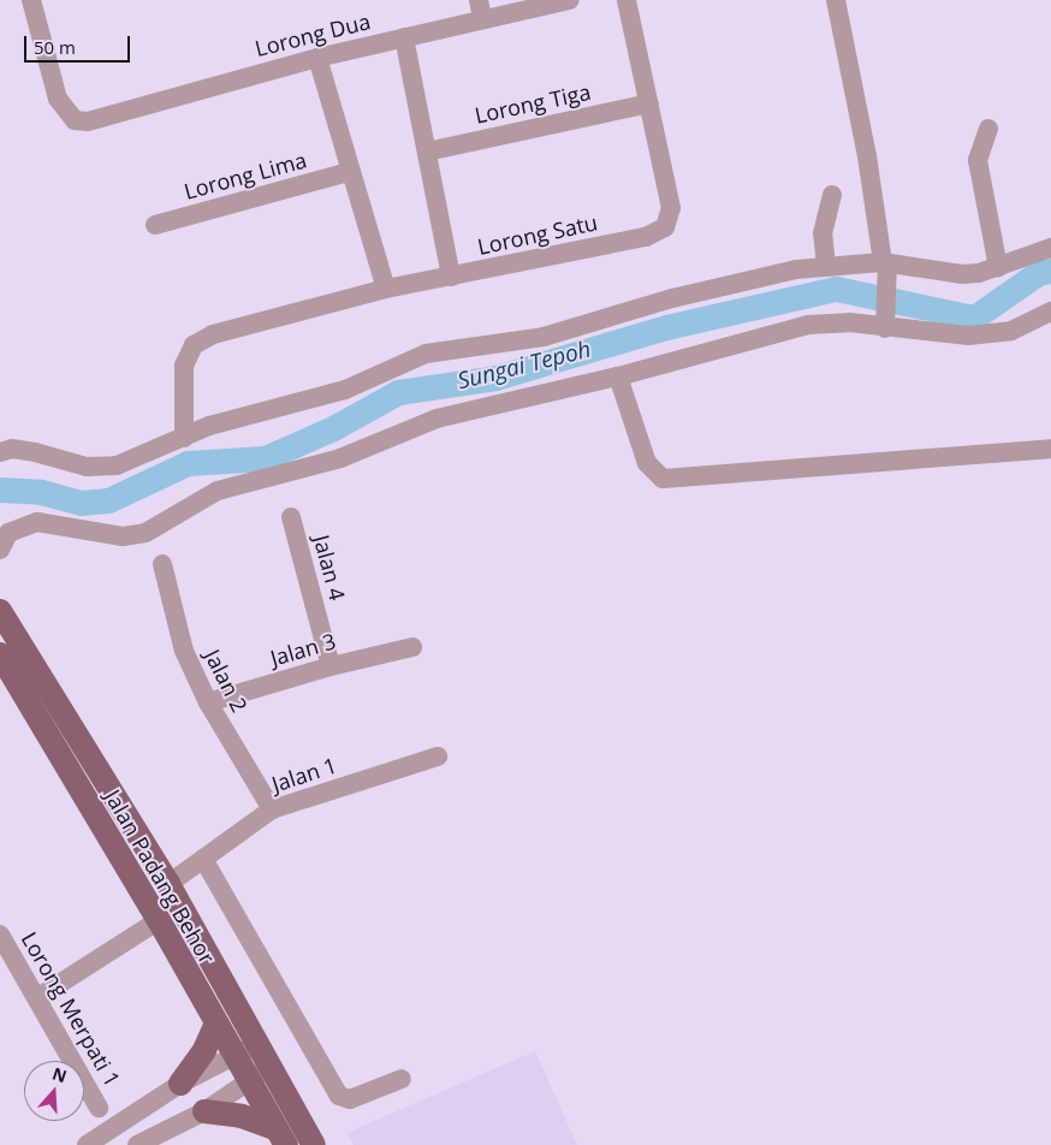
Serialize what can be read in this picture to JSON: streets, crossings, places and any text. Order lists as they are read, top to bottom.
{
  "streets": {
    "main road": ["Jalan Padang Behor"],
    "street": [
      "Lorong Dua",
      "Lorong Tiga",
      "Lorong Lima",
      "Lorong Satu",
      "Jalan 4",
      "Jalan 3",
      "Jalan 2",
      "Jalan 1",
      "Lorong Merpati 1"
    ]
  },
  "crossings": [
    ["Lorong Tiga", "Lorong Satu"],
    ["Jalan 4", "Jalan 3"],
    ["Jalan 3", "Jalan 2"],
    ["Jalan 2", "Jalan 1"],
    ["Jalan 1", "Jalan Padang Behor"]
  ],
  "water": ["Sungai Tepoh"],
  "scale_bar": "50 m",
  "north": "top"
}
